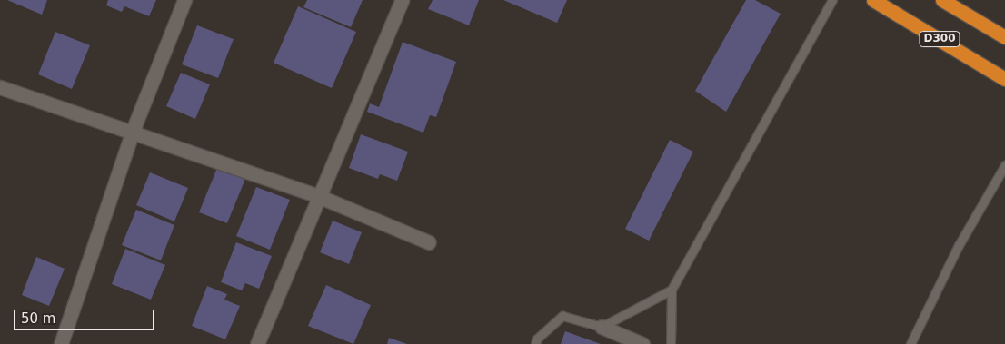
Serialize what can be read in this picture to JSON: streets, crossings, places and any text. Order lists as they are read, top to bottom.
{
  "streets": {
    "highway": ["D300"]
  },
  "scale_bar": "50 m"
}
